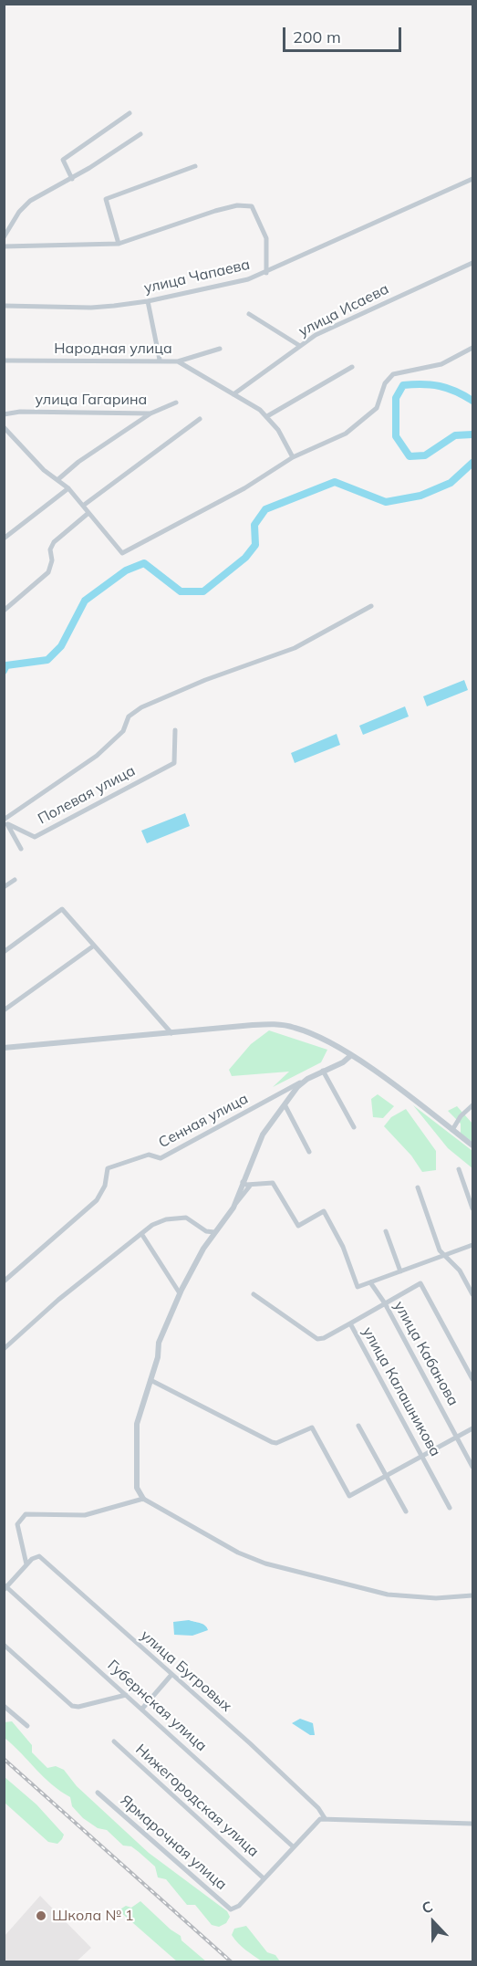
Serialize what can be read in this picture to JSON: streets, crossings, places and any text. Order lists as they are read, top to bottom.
{
  "streets": {
    "street": [
      "улица Чапаева",
      "улица Исаева",
      "Народная улица",
      "улица Гагарина",
      "Полевая улица",
      "Сенная улица",
      "улица Кабанова",
      "улица Калашникова",
      "улица Бугровых",
      "Губернская улица",
      "Нижегородская улица",
      "Ярмарочная улица"
    ]
  },
  "crossings": [
    ["улица Кабанова", "улица Калашникова"],
    ["Нижегородская улица", "Ярмарочная улица"]
  ],
  "places": ["Школа № 1"],
  "scale_bar": "200 m",
  "north": "top"
}
